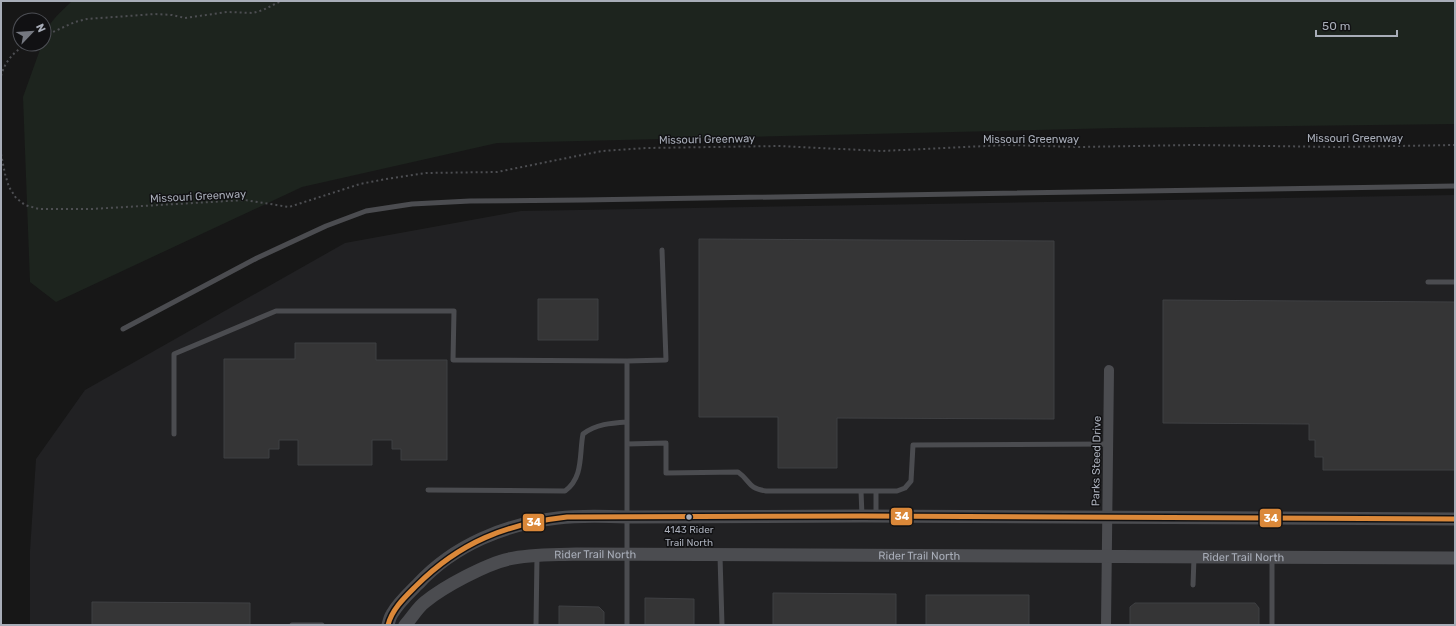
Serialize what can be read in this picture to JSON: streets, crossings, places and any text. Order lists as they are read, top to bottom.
{
  "streets": {
    "street": ["Parks Steed Drive", "Rider Trail North"],
    "path": ["Missouri Greenway"]
  },
  "crossings": [
    ["Parks Steed Drive", "Rider Trail North"]
  ],
  "places": ["4143 Rider Trail North"],
  "lines": ["transit line 34"],
  "scale_bar": "50 m",
  "north": "top right"
}
